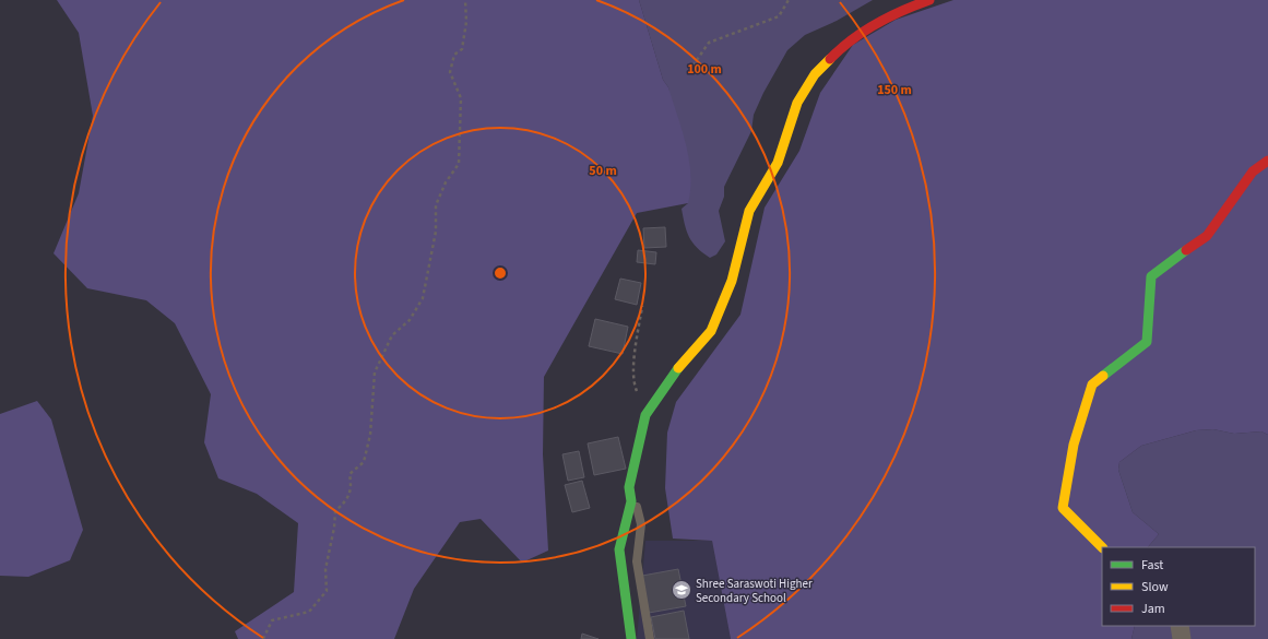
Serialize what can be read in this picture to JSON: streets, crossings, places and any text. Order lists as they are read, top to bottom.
{
  "places": {
    "school or university": ["Shree Saraswoti Higher Secondary School"]
  },
  "legend": ["Fast", "Slow", "Jam"],
  "rings": ["100 m", "150 m", "50 m"]
}
